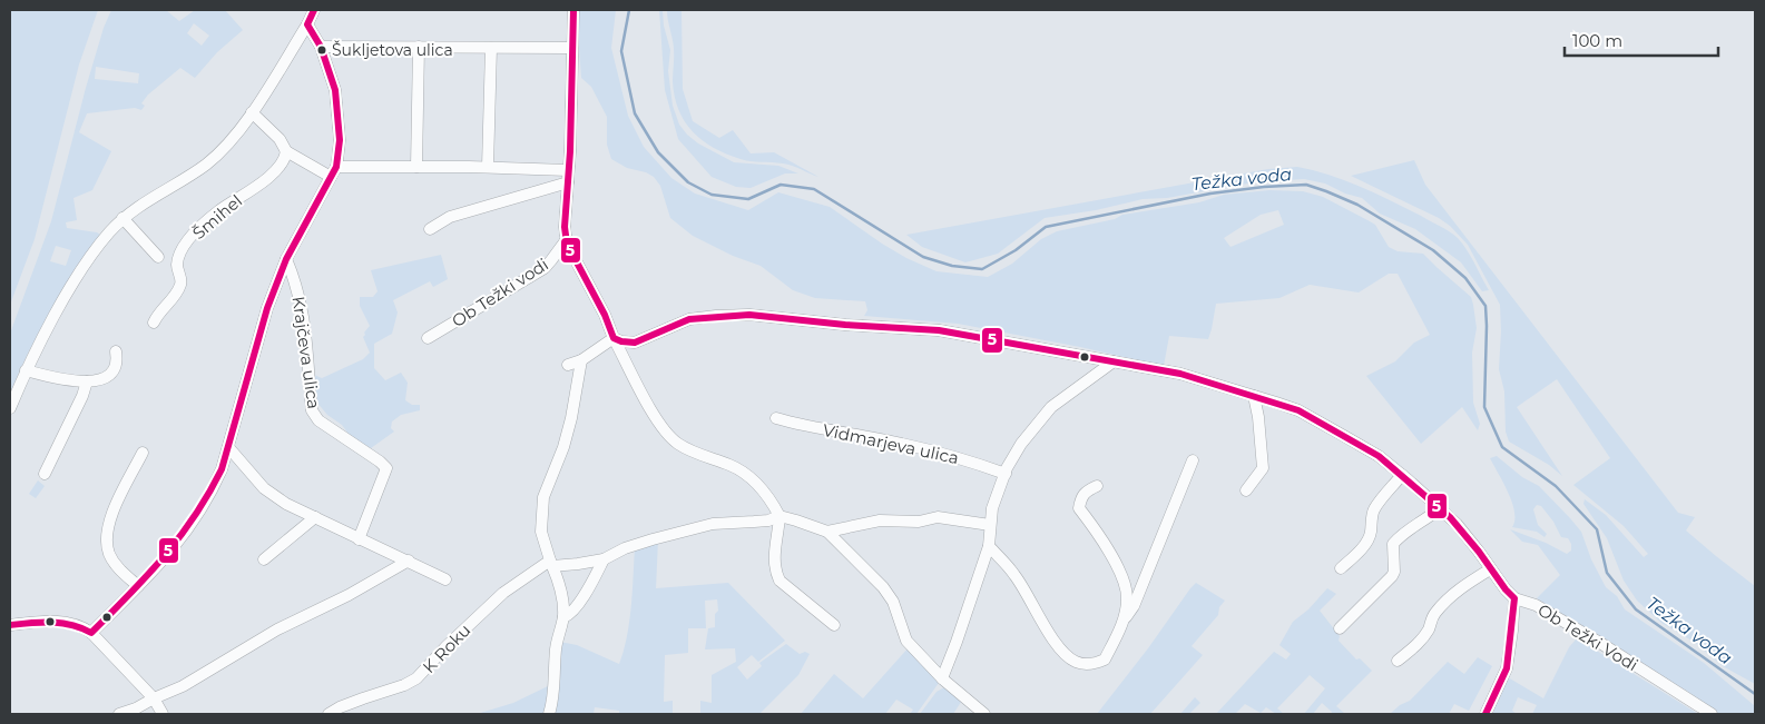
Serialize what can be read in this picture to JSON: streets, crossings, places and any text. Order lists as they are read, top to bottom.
{
  "streets": {
    "street": [
      "Šmihel",
      "Ob Težki vodi",
      "Krajčeva ulica",
      "Vidmarjeva ulica",
      "Ob Težki Vodi",
      "K Roku"
    ]
  },
  "water": ["Težka voda"],
  "places": ["Šukljetova ulica"],
  "lines": ["transit line 5"],
  "scale_bar": "100 m"
}
